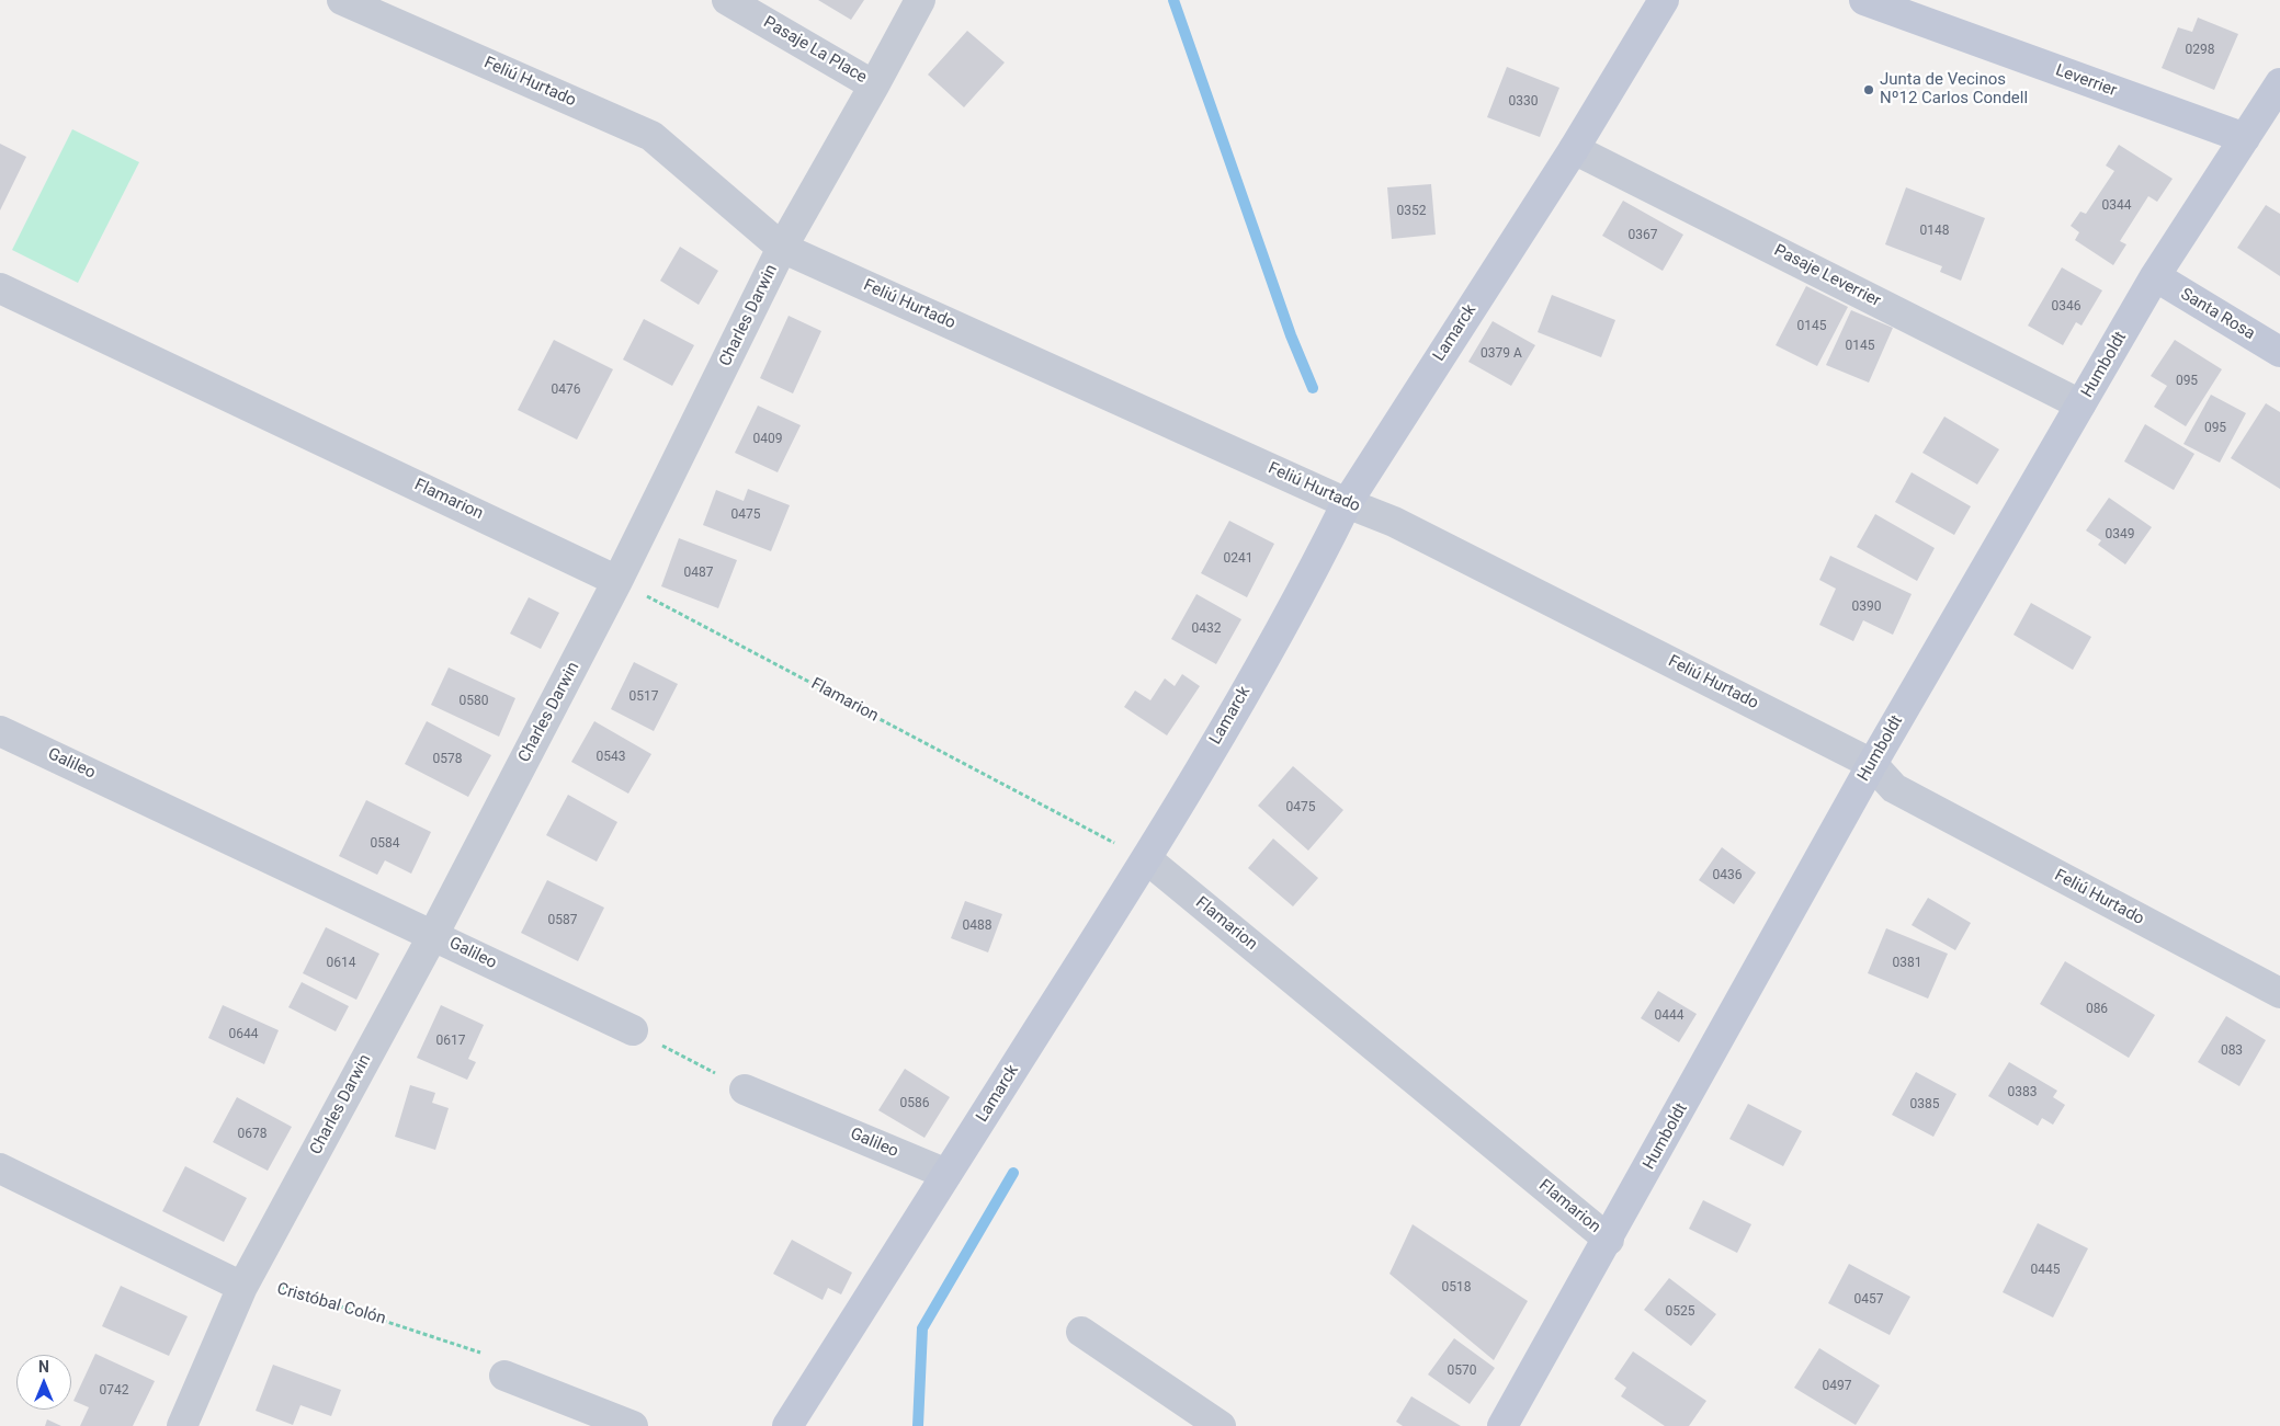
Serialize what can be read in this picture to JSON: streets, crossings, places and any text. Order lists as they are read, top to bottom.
{
  "streets": {
    "main road": [
      "Leverrier",
      "Santa Rosa",
      "Lamarck",
      "Humboldt"
    ],
    "street": [
      "Pasaje La Place",
      "Feliú Hurtado",
      "Pasaje Leverrier",
      "Charles Darwin",
      "Flamarion",
      "Galileo"
    ],
    "path": ["Cristóbal Colón"]
  },
  "crossings": [
    ["Pasaje La Place", "Charles Darwin"],
    ["Leverrier", "Humboldt"],
    ["Feliú Hurtado", "Charles Darwin"],
    ["Feliú Hurtado", "Lamarck"],
    ["Feliú Hurtado", "Humboldt"],
    ["Pasaje Leverrier", "Lamarck"],
    ["Pasaje Leverrier", "Humboldt"],
    ["Santa Rosa", "Humboldt"],
    ["Charles Darwin", "Flamarion"],
    ["Charles Darwin", "Galileo"],
    ["Charles Darwin", "Cristóbal Colón"],
    ["Lamarck", "Flamarion"],
    ["Lamarck", "Galileo"],
    ["Humboldt", "Flamarion"]
  ],
  "places": ["Junta de Vecinos Nº12 Carlos Condell"],
  "house_numbers": [
    "0298",
    "0330",
    "0344",
    "0352",
    "0148",
    "0367",
    "0346",
    "0145",
    "0145",
    "0379 A",
    "095",
    "0476",
    "095",
    "0409",
    "0475",
    "0349",
    "0241",
    "0487",
    "0390",
    "0432",
    "0517",
    "0580",
    "0543",
    "0578",
    "0475",
    "0584",
    "0436",
    "0587",
    "0488",
    "0614",
    "0381",
    "086",
    "0444",
    "0644",
    "0617",
    "083",
    "0383",
    "0586",
    "0385",
    "0678",
    "0445",
    "0518",
    "0457",
    "0525",
    "0570",
    "0497",
    "0742"
  ],
  "north": "top"
}
